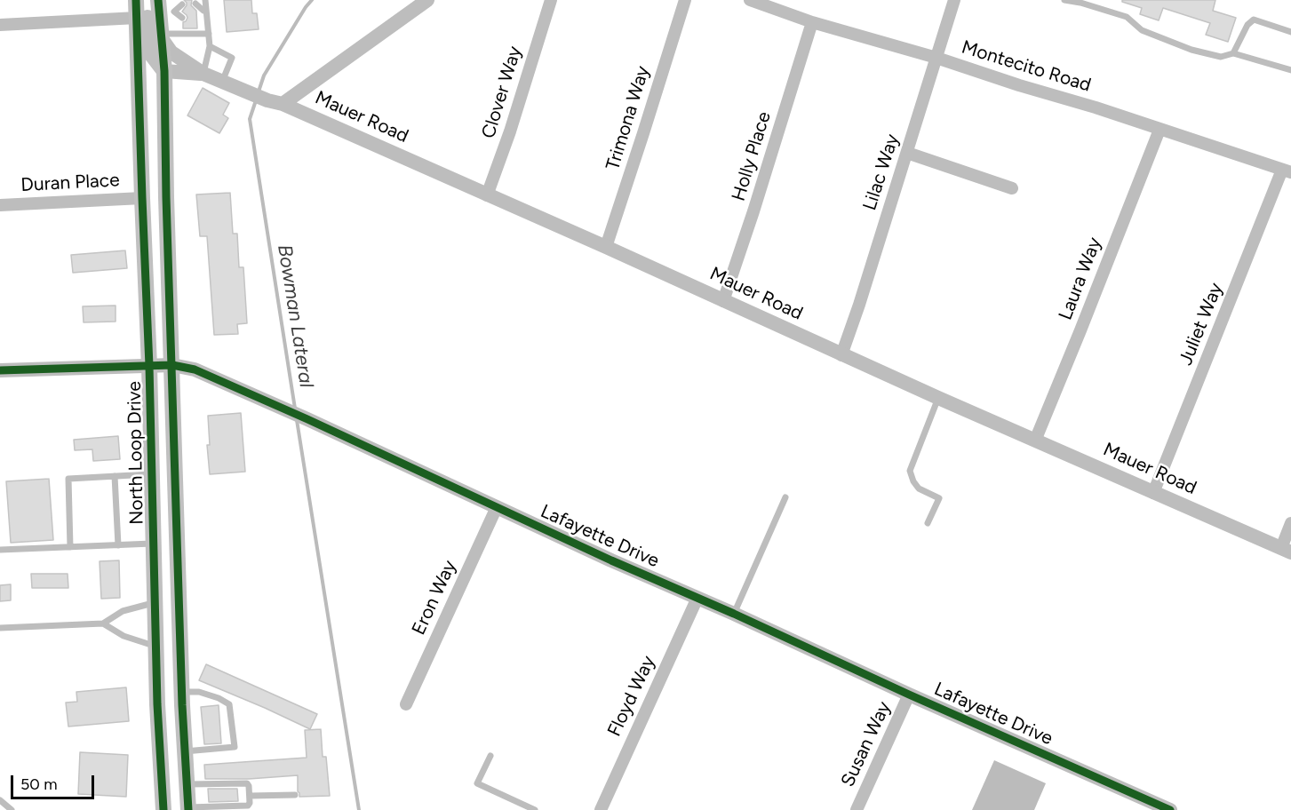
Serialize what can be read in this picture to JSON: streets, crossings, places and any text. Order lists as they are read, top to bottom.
{
  "streets": {
    "main road": ["North Loop Drive"],
    "street": [
      "Montecito Road",
      "Clover Way",
      "Mauer Road",
      "Trimona Way",
      "Holly Place",
      "Lilac Way",
      "Duran Place",
      "Laura Way",
      "Juliet Way",
      "Lafayette Drive",
      "Eron Way",
      "Floyd Way",
      "Susan Way"
    ]
  },
  "crossings": [
    ["Montecito Road", "Holly Place"],
    ["Montecito Road", "Lilac Way"],
    ["Montecito Road", "Laura Way"],
    ["Montecito Road", "Juliet Way"],
    ["Clover Way", "Mauer Road"],
    ["Mauer Road", "Trimona Way"],
    ["Mauer Road", "Holly Place"],
    ["Mauer Road", "Lilac Way"],
    ["Mauer Road", "Laura Way"],
    ["Mauer Road", "Juliet Way"],
    ["Mauer Road", "North Loop Drive"],
    ["Duran Place", "North Loop Drive"],
    ["North Loop Drive", "Lafayette Drive"],
    ["Lafayette Drive", "Eron Way"],
    ["Lafayette Drive", "Floyd Way"],
    ["Lafayette Drive", "Susan Way"]
  ],
  "water": ["Bowman Lateral"],
  "scale_bar": "50 m"
}
